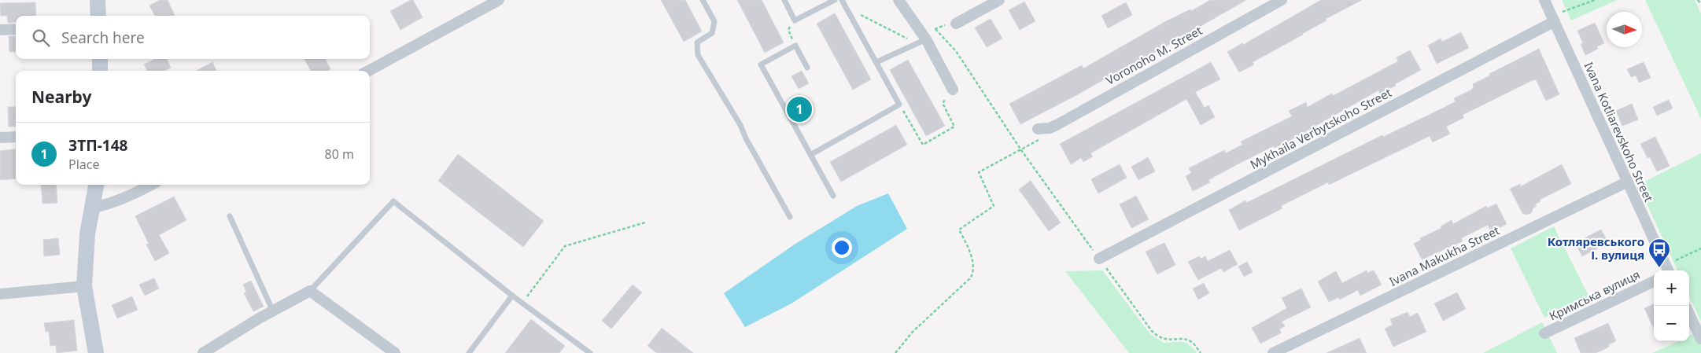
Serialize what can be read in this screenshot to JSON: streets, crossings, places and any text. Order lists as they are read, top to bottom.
{
  "streets": {
    "street": [
      "Voronoho M. Street",
      "Mykhaila Verbytskoho Street",
      "Ivana Kotliarevskoho Street",
      "Ivana Makukha Street",
      "Кримська вулиця"
    ]
  },
  "crossings": [
    ["Mykhaila Verbytskoho Street", "Ivana Kotliarevskoho Street"],
    ["Ivana Kotliarevskoho Street", "Ivana Makukha Street"]
  ],
  "places": {
    "bus stop": ["Котляревського І. вулиця"]
  },
  "north": "right",
  "page": {
    "search": "Search here",
    "heading": "Nearby",
    "pins": "1",
    "list": [
      {
        "mark": "1",
        "name": "ЗТП-148",
        "note": "Place",
        "value": "80 m"
      }
    ],
    "map_buttons": ["+", "−"]
  }
}
